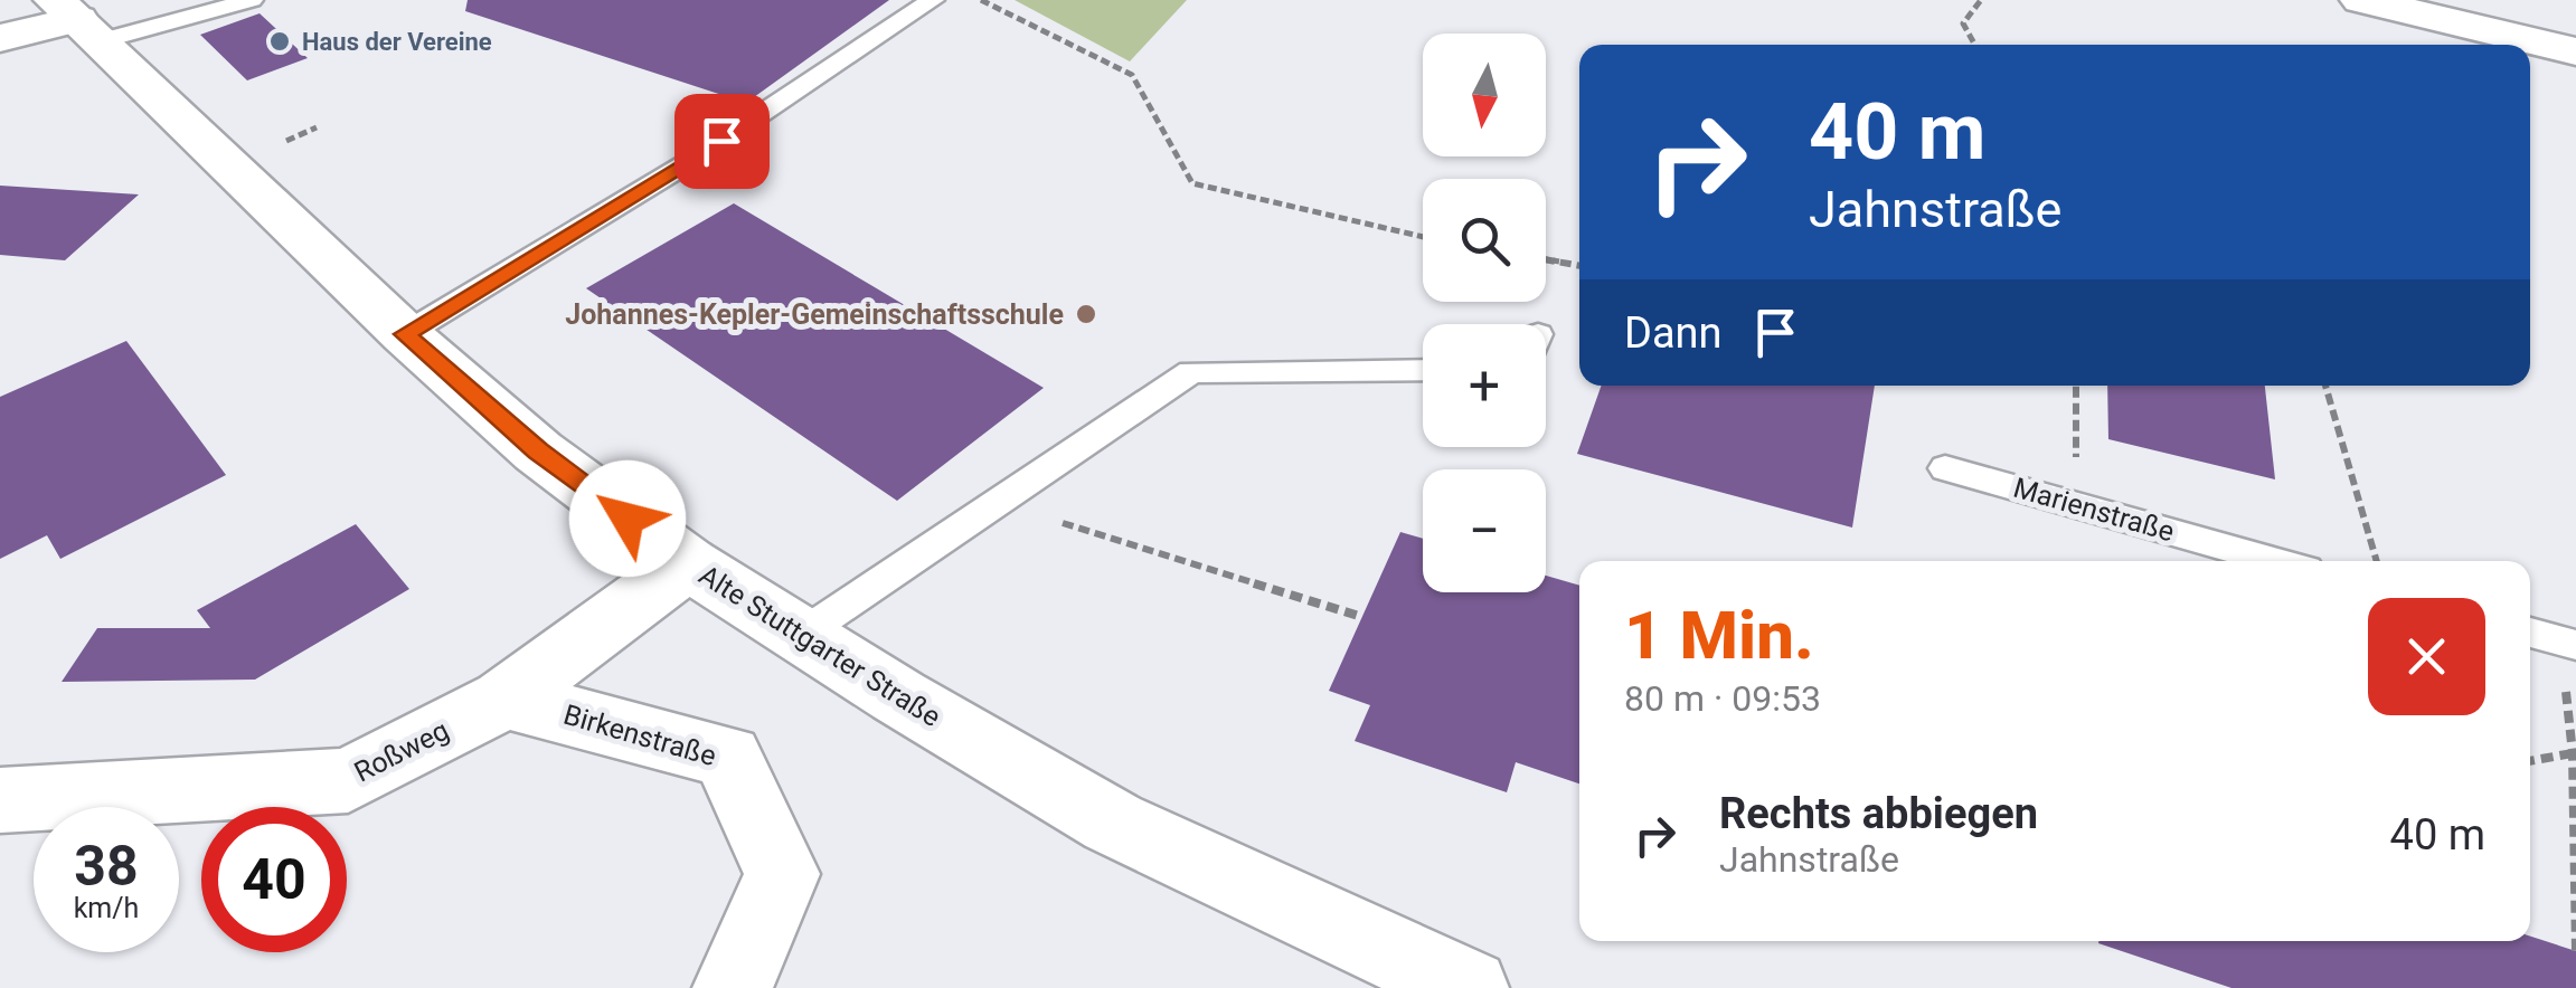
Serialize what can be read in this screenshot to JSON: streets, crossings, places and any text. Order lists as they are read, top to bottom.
{
  "streets": {
    "street": ["Alte Stuttgarter Straße", "Birkenstraße", "Roßweg"],
    "lane": ["Marienstraße"]
  },
  "crossings": [
    ["Alte Stuttgarter Straße", "Roßweg"],
    ["Birkenstraße", "Roßweg"]
  ],
  "places": ["Haus der Vereine", "Johannes-Kepler-Gemeinschaftsschule"],
  "north": "bottom",
  "page": {
    "map_buttons": ["+", "−"],
    "turn": ["40 m", "Jahnstraße"],
    "then": "Dann",
    "heading": ["1 Min.", "80 m · 09:53"],
    "list": [
      {
        "name": "Rechts abbiegen",
        "note": "Jahnstraße",
        "value": "40 m"
      }
    ],
    "speed": "38 km/h",
    "limit": "40"
  }
}
